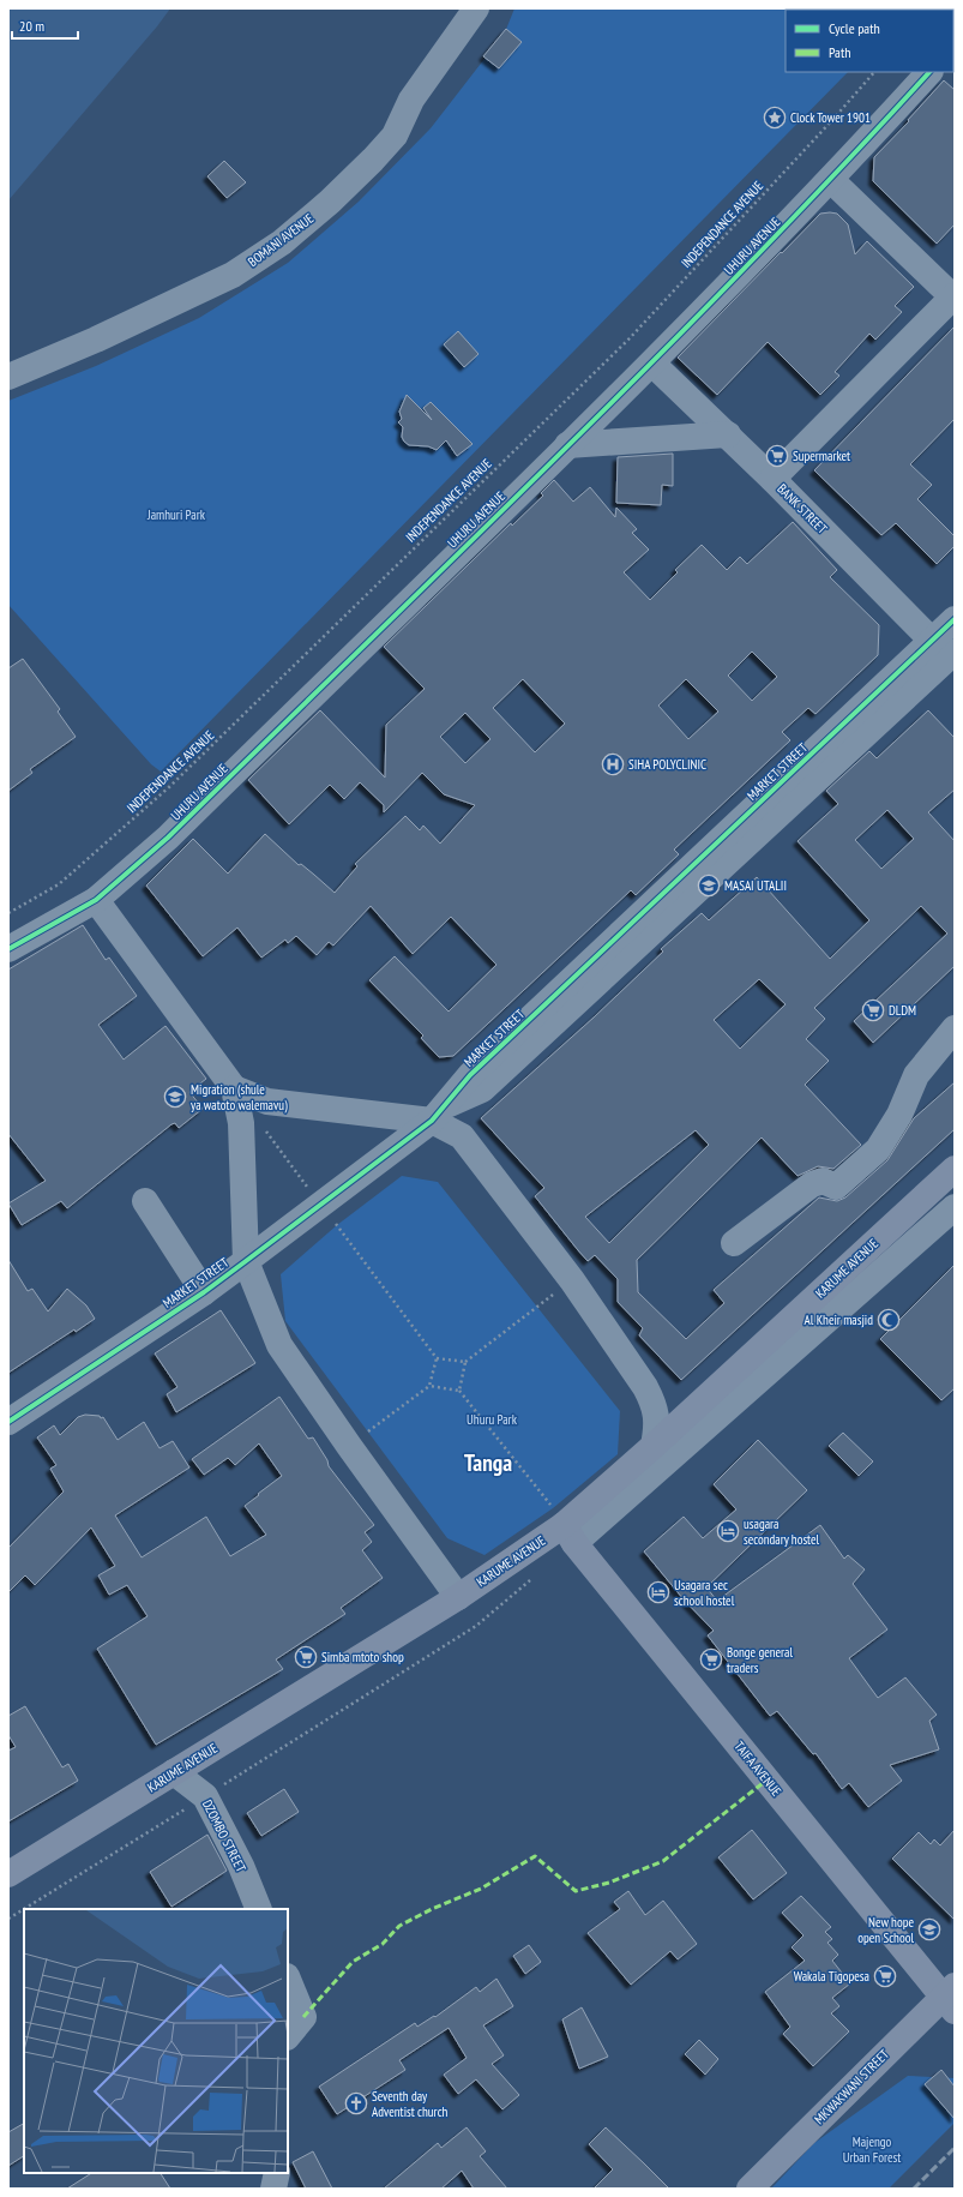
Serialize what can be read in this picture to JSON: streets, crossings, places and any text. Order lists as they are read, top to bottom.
{
  "streets": {
    "main road": ["KARUME AVENUE", "TAIFA AVENUE", "MKWAKWANI STREET"],
    "street": [
      "BOMANI AVENUE",
      "UHURU AVENUE",
      "BANK STREET",
      "MARKET STREET",
      "DZOMBO STREET"
    ],
    "path": ["INDEPENDANCE AVENUE"]
  },
  "crossings": [
    ["UHURU AVENUE", "BANK STREET"],
    ["BANK STREET", "MARKET STREET"],
    ["KARUME AVENUE", "TAIFA AVENUE"],
    ["KARUME AVENUE", "DZOMBO STREET"],
    ["TAIFA AVENUE", "MKWAKWANI STREET"]
  ],
  "districts": ["Tanga"],
  "parks": ["Jamhuri Park", "Uhuru Park", "Majengo Urban Forest"],
  "places": {
    "place": ["Clock Tower 1901"],
    "supermarket": [
      "Supermarket",
      "DLDM",
      "Simba mtoto shop",
      "Bonge general traders",
      "Wakala Tigopesa"
    ],
    "hospital": ["SIHA POLYCLINIC"],
    "school or university": ["MASAI UTALII", "Migration (shule ya watoto walemavu)", "New hope open School"],
    "mosque": ["Al Kheir masjid"],
    "hotel": ["usagara secondary hostel", "Usagara sec school hostel"],
    "church": ["Seventh day Adventist church"]
  },
  "legend": ["Cycle path", "Path"],
  "scale_bar": "20 m"
}
